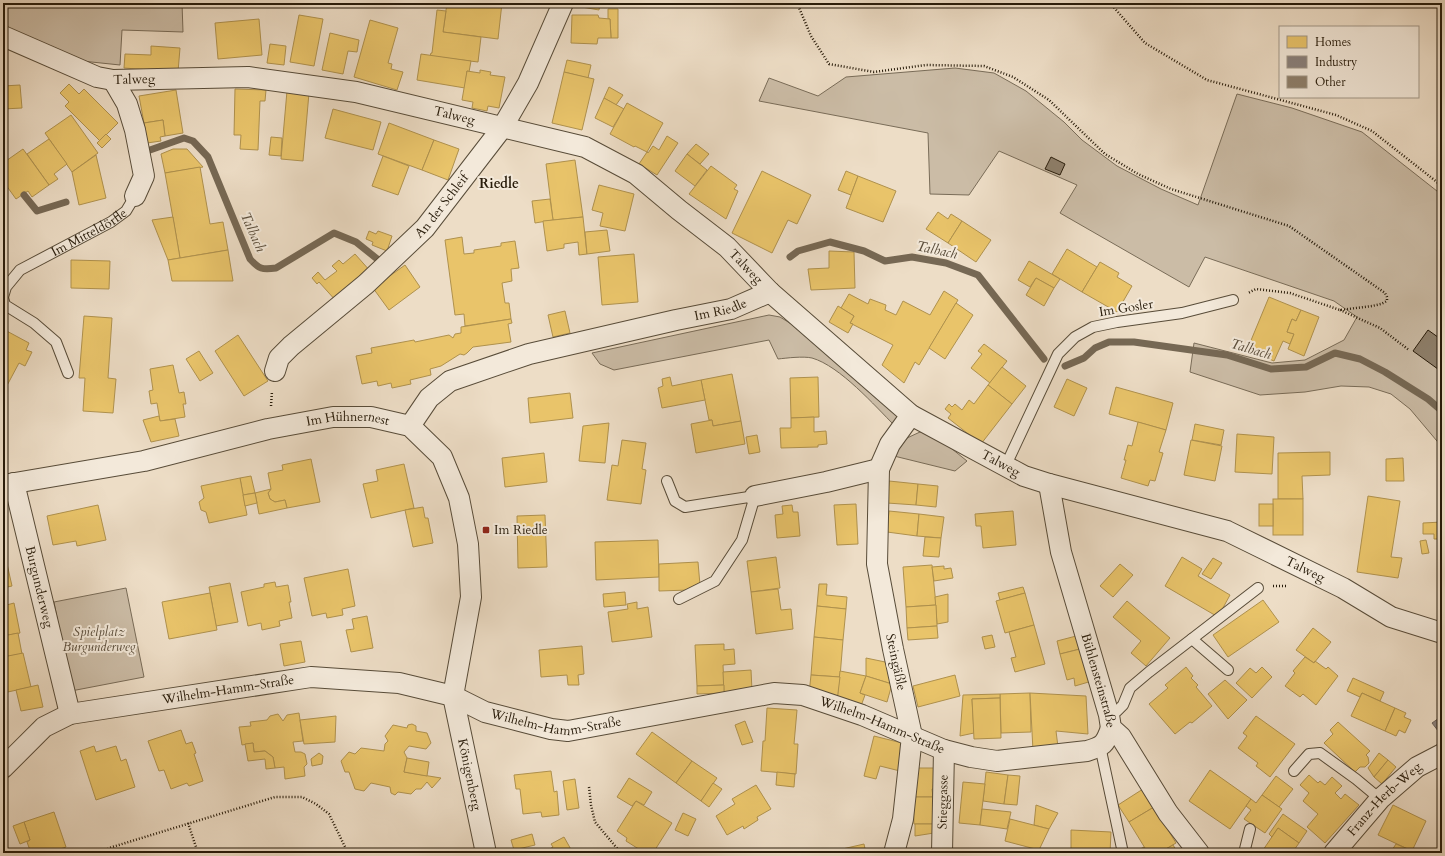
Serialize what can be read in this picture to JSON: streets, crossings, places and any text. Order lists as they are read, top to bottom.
{
  "streets": {
    "street": [
      "Talweg",
      "An der Schleif",
      "Im Mitteldörfle",
      "Im Riedle",
      "Im Hühnernest",
      "Burgunderweg",
      "Steingäßle",
      "Bühlensteinstraße",
      "Wilhelm-Hamm-Straße",
      "Königenberg",
      "Franz-Herb-Weg",
      "Stieggasse"
    ],
    "lane": ["Im Gosler"]
  },
  "crossings": [
    ["Talweg", "An der Schleif"],
    ["Talweg", "Im Mitteldörfle"],
    ["Talweg", "Im Gosler"],
    ["Talweg", "Im Riedle"],
    ["Talweg", "Steingäßle"],
    ["Talweg", "Bühlensteinstraße"],
    ["Im Riedle", "Im Hühnernest"],
    ["Im Hühnernest", "Burgunderweg"],
    ["Burgunderweg", "Wilhelm-Hamm-Straße"],
    ["Steingäßle", "Wilhelm-Hamm-Straße"],
    ["Wilhelm-Hamm-Straße", "Königenberg"],
    ["Wilhelm-Hamm-Straße", "Stieggasse"]
  ],
  "districts": ["Riedle"],
  "water": ["Talbach"],
  "parks": ["Spielplatz Burgunderweg"],
  "places": {
    "transit": ["Im Riedle"]
  },
  "legend": ["Homes", "Industry", "Other"]
}
